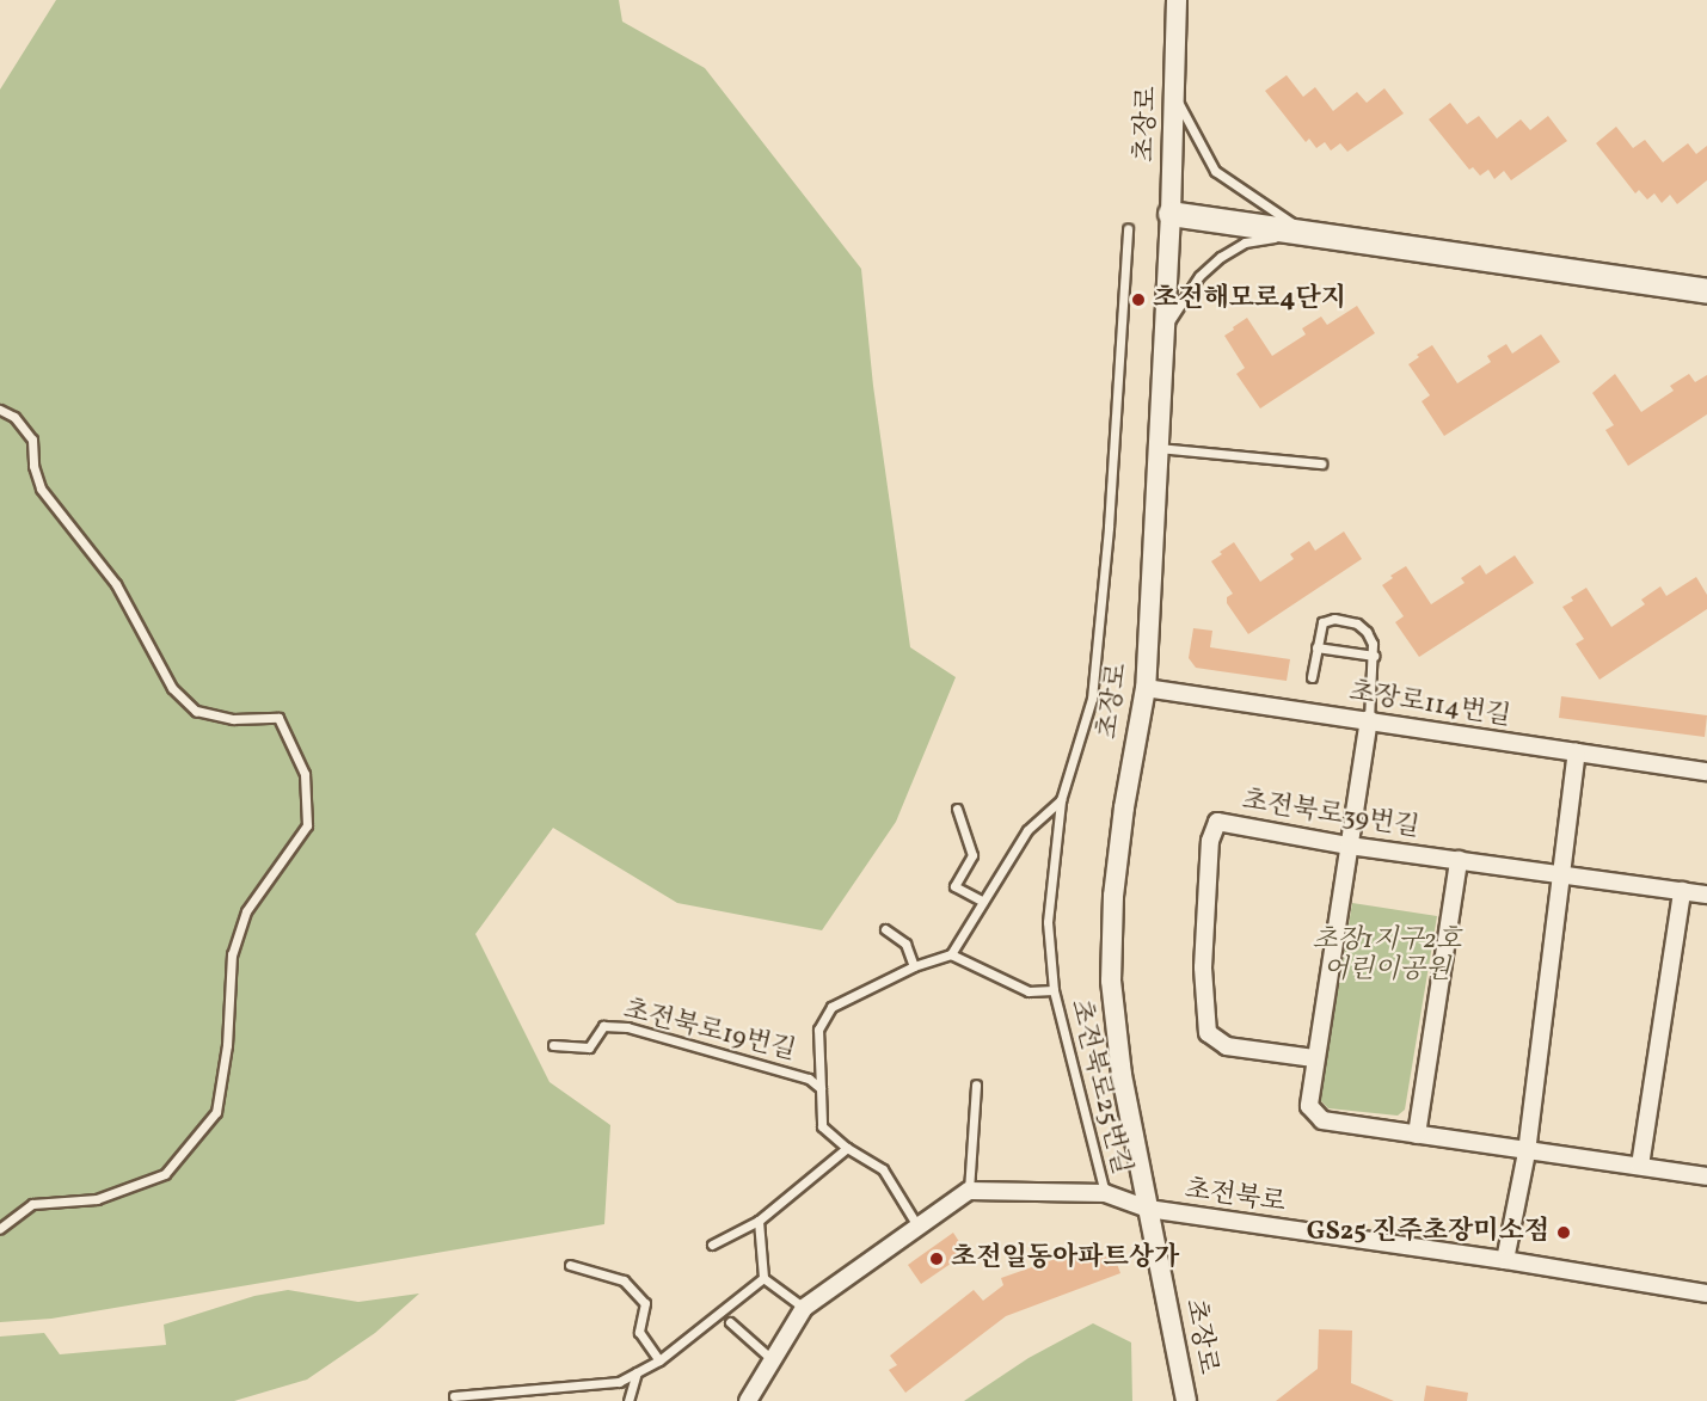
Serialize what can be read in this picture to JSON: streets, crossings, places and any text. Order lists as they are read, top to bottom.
{
  "streets": {
    "street": [
      "초장로",
      "초장로114번길",
      "초전북로39번길",
      "초전북로"
    ],
    "lane": ["초전북로19번길", "초전북로25번길"]
  },
  "crossings": [
    ["초장로", "초장로114번길"],
    ["초장로", "초전북로"],
    ["초전북로25번길", "초전북로"]
  ],
  "parks": ["초장1지구2호 어린이공원"],
  "places": ["초전해모로4단지", "GS25 진주초장미소점", "초전일동아파트상가"]
}
